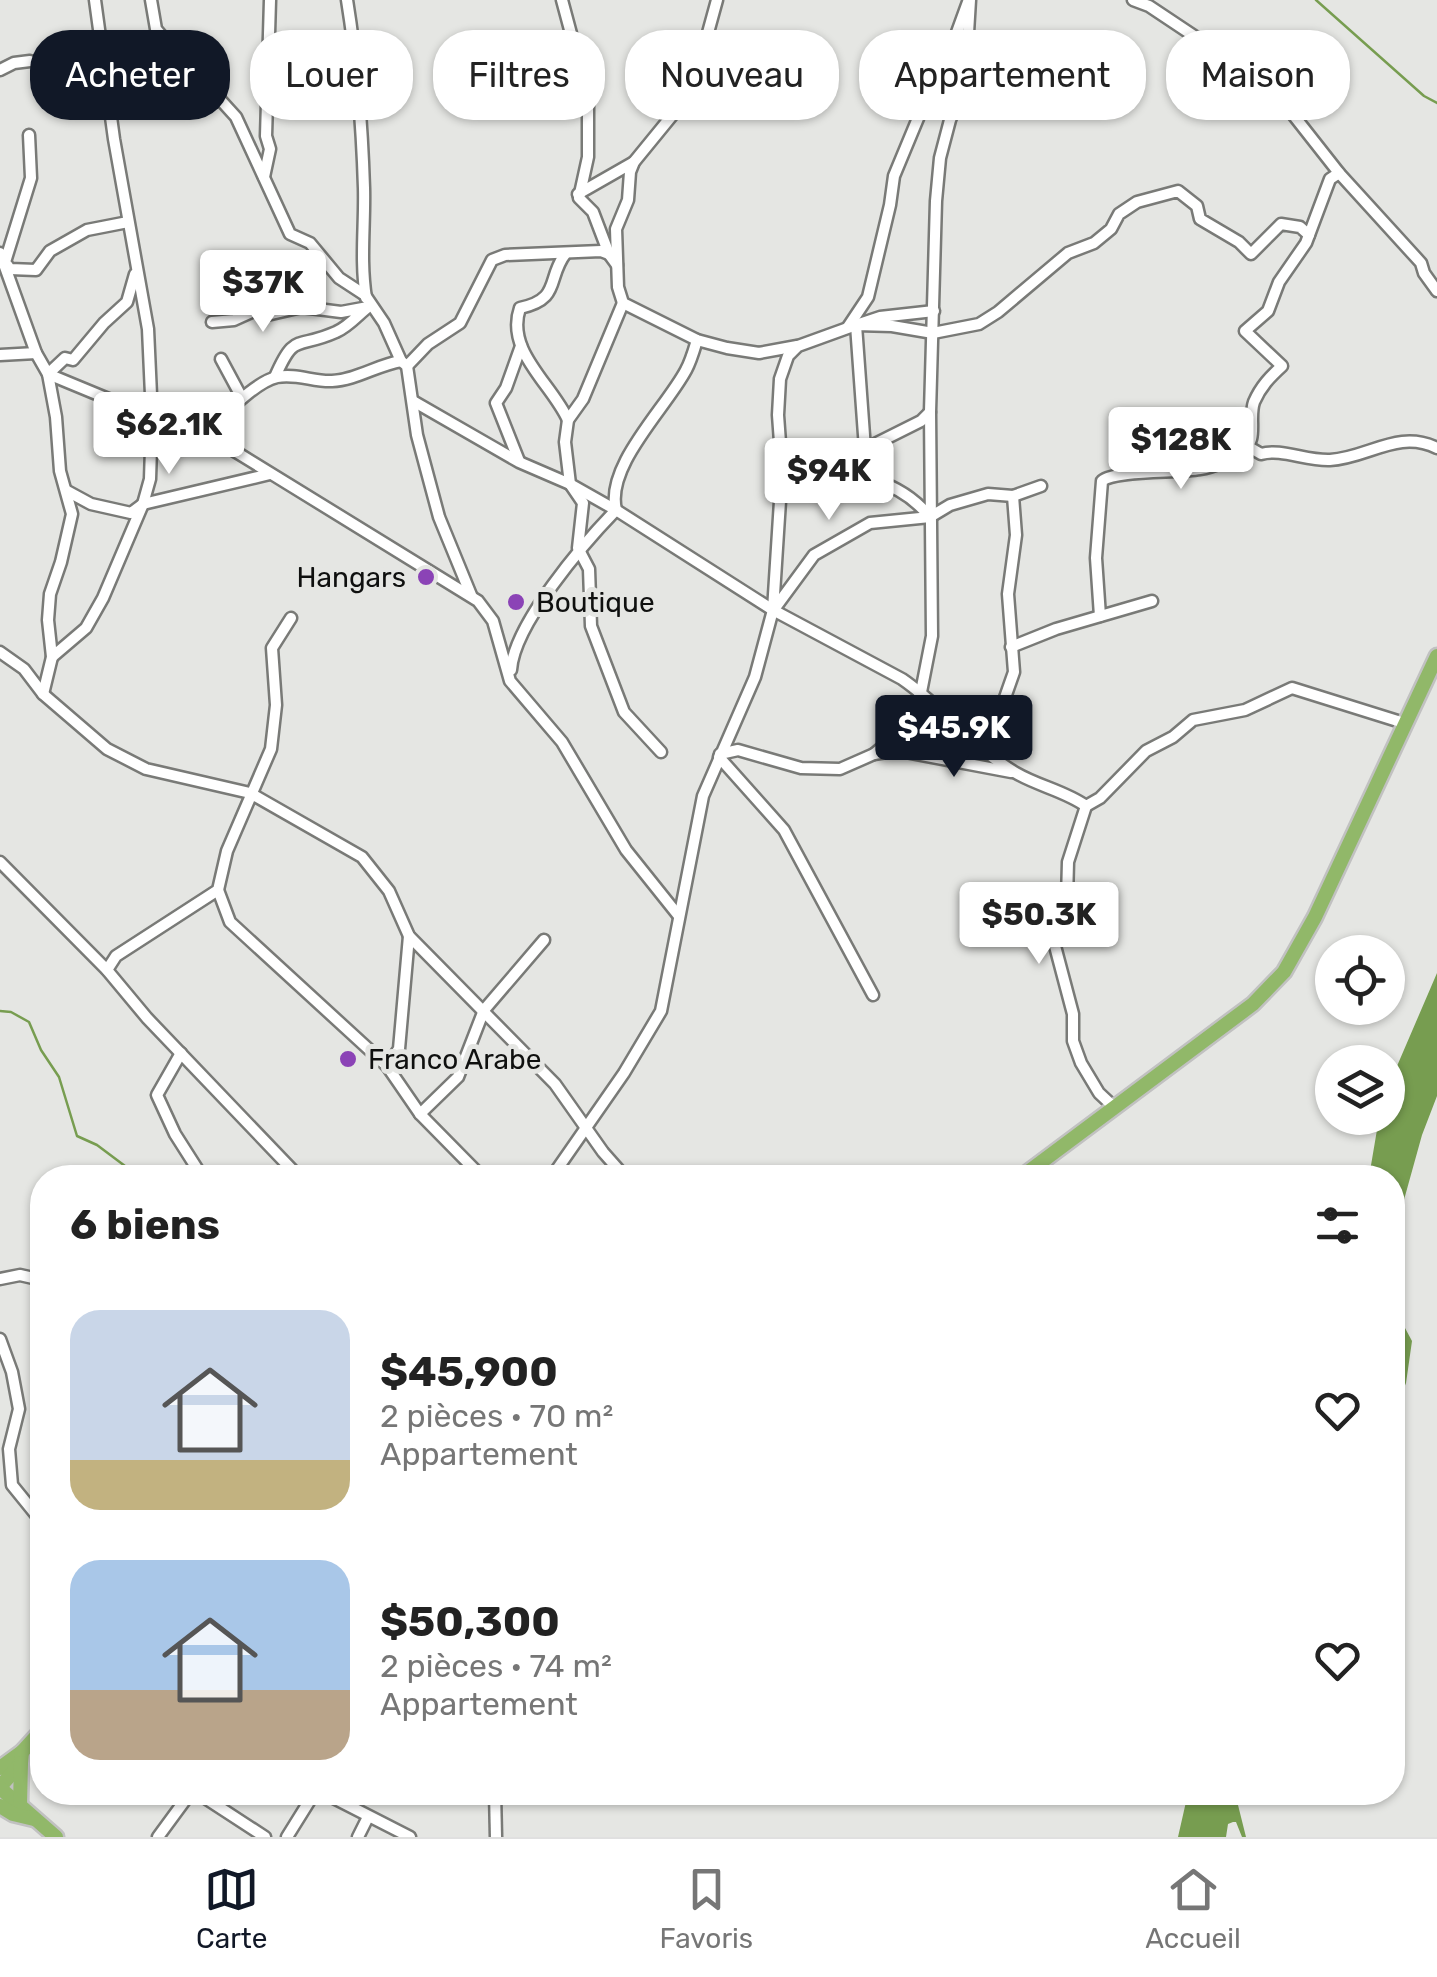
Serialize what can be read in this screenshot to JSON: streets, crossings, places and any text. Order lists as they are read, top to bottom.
{
  "places": ["Hangars", "Boutique", "Franco Arabe"],
  "page": {
    "chip": [
      "Acheter",
      "Louer",
      "Filtres",
      "Nouveau",
      "Appartement",
      "Maison"
    ],
    "price": [
      "$37K",
      "$62.1K",
      "$128K",
      "$94K",
      "$45.9K",
      "$50.3K"
    ],
    "heading": "6 biens",
    "list": [
      {
        "name": "$45,900",
        "note": "2 pièces · 70 m² · Appartement"
      },
      {
        "name": "$50,300",
        "note": "2 pièces · 74 m² · Appartement"
      }
    ],
    "tabs": ["Carte", "Favoris", "Accueil"]
  }
}
